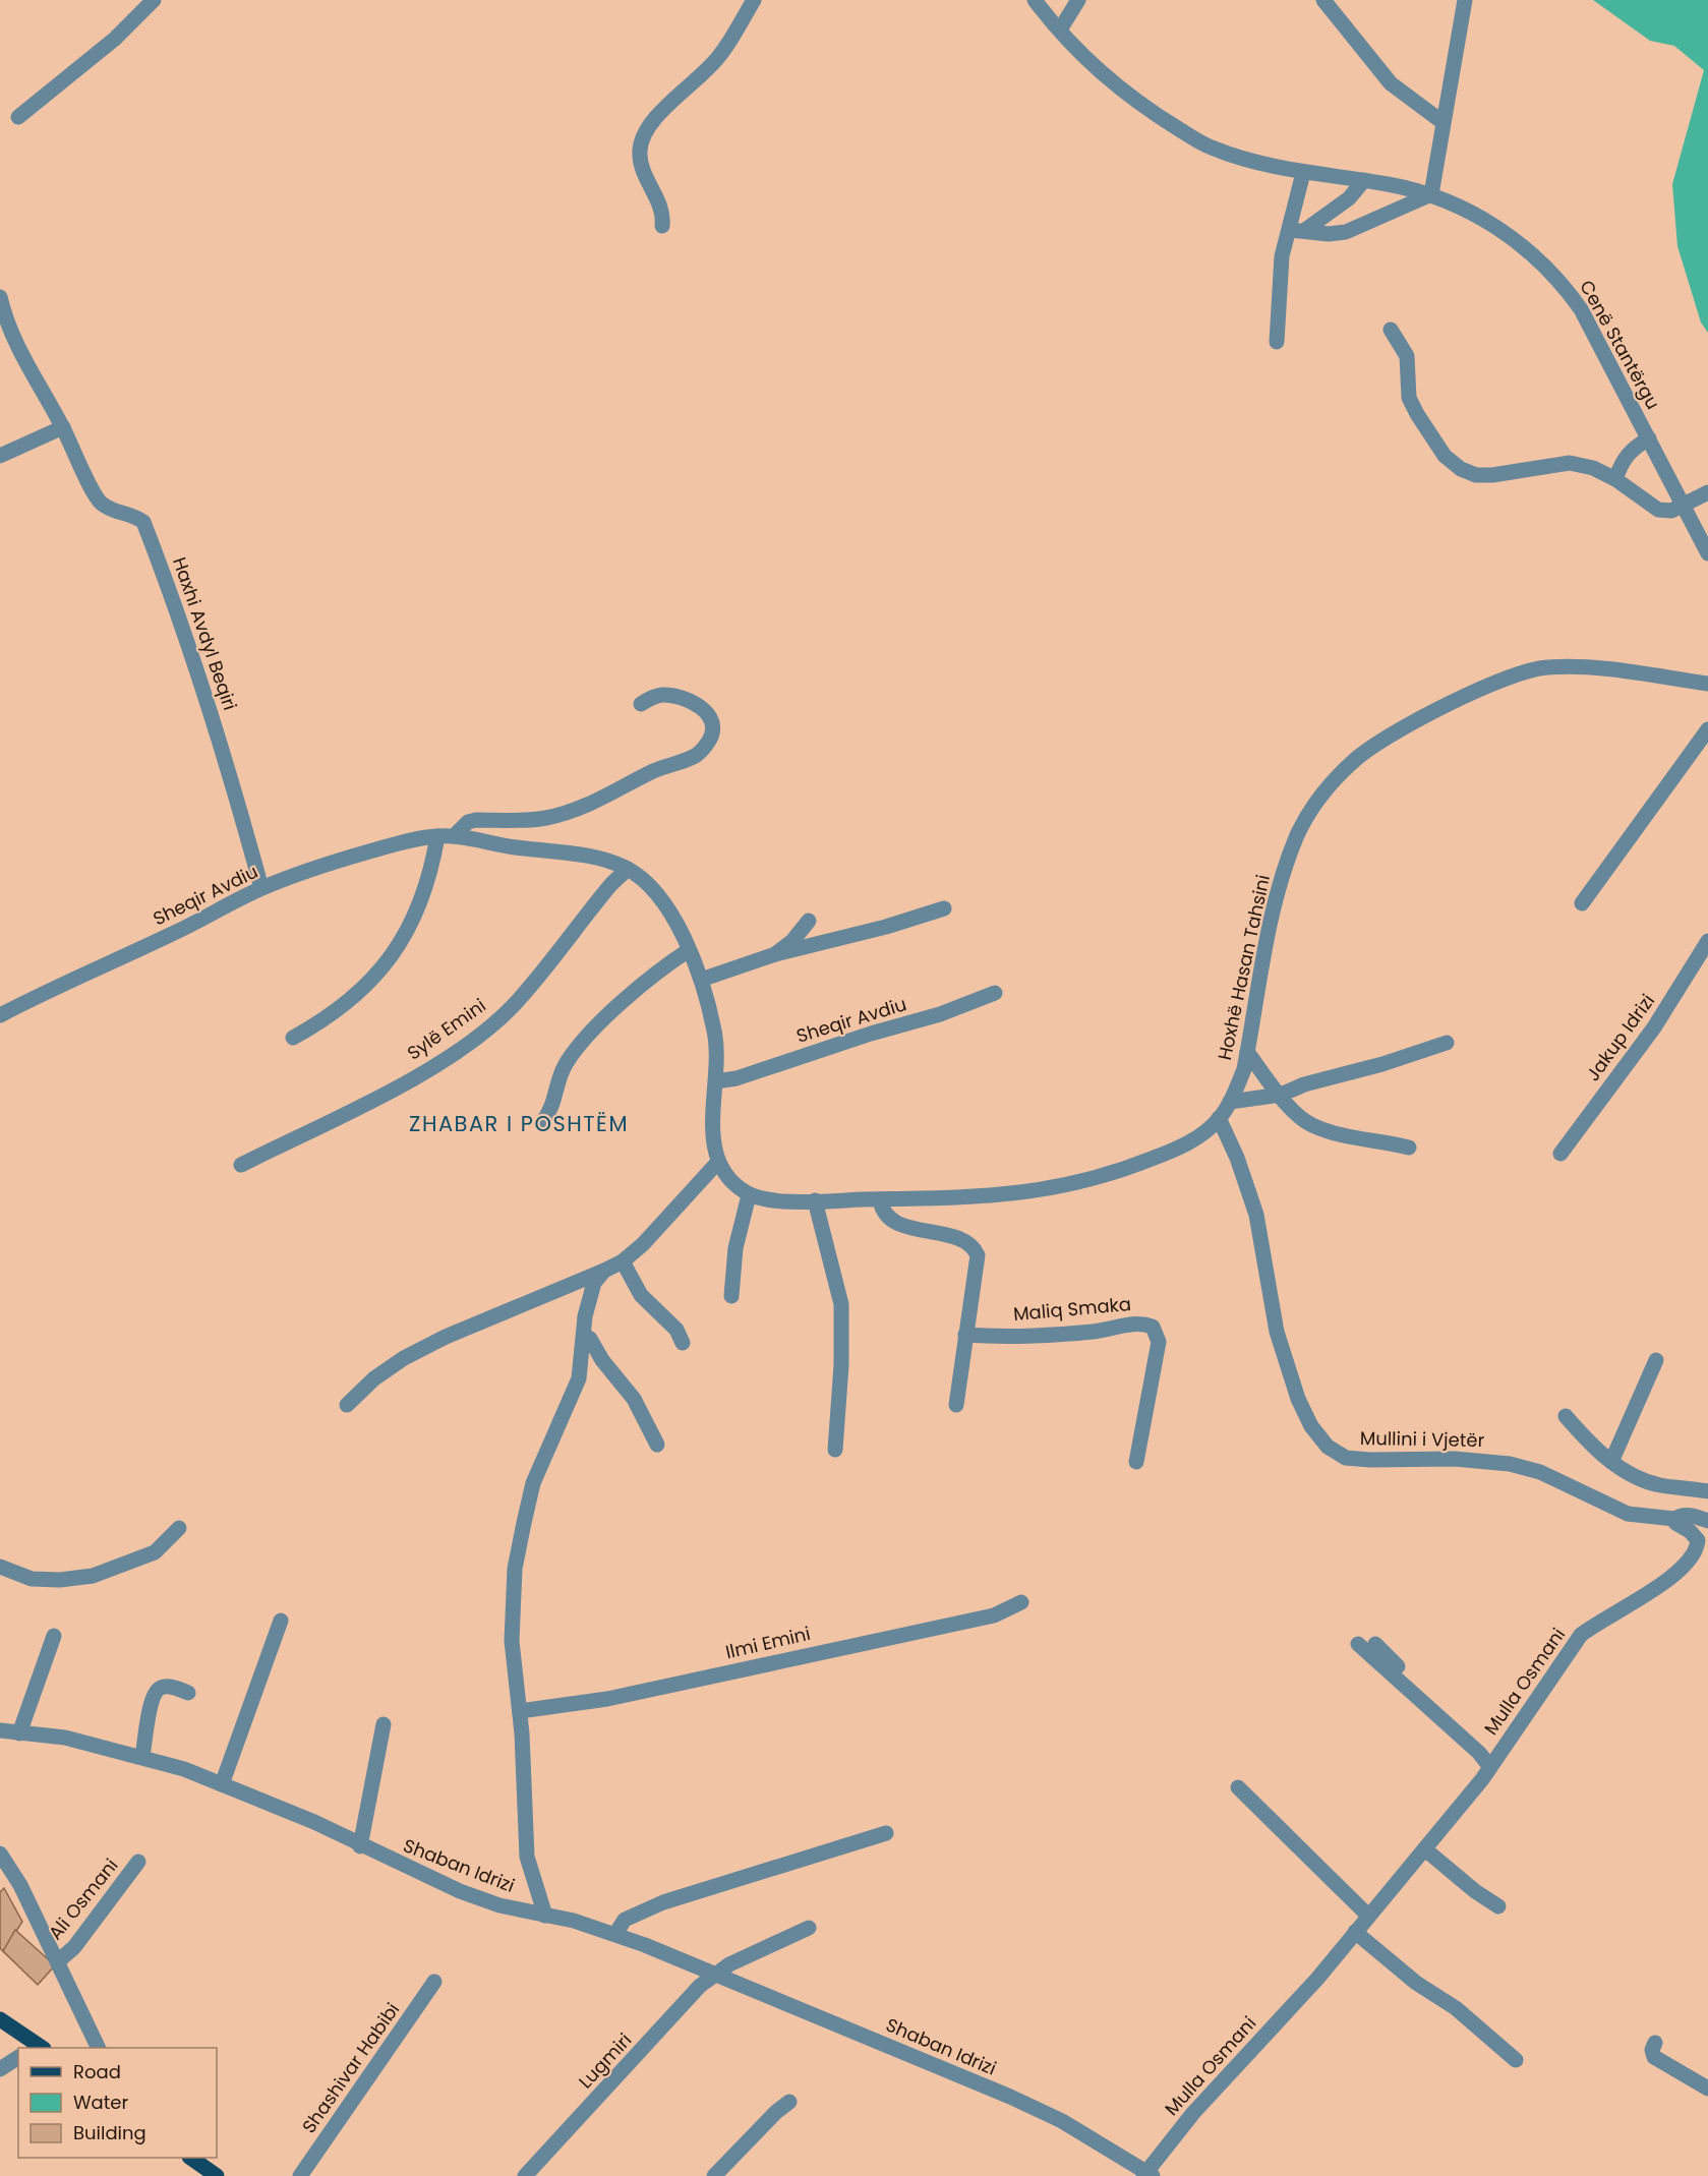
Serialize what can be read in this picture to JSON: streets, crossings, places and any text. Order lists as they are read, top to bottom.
{
  "streets": {
    "street": [
      "Cenë Stantërgu",
      "Haxhi Avdyl Beqiri",
      "Sheqir Avdiu",
      "Hoxhë Hasan Tahsini",
      "Sylë Emini",
      "Jakup Idrizi",
      "Maliq Smaka",
      "Mullini i Vjetër",
      "Ilmi Emini",
      "Mulla Osmani",
      "Shaban Idrizi",
      "Ali Osmani",
      "Lugmiri",
      "Shashivar Habibi"
    ]
  },
  "crossings": [
    ["Haxhi Avdyl Beqiri", "Sheqir Avdiu"],
    ["Sheqir Avdiu", "Sylë Emini"],
    ["Hoxhë Hasan Tahsini", "Mullini i Vjetër"],
    ["Mullini i Vjetër", "Mulla Osmani"],
    ["Mulla Osmani", "Shaban Idrizi"],
    ["Shaban Idrizi", "Lugmiri"]
  ],
  "districts": ["ZHABAR I POSHTËM"],
  "legend": ["Road", "Water", "Building"]
}
